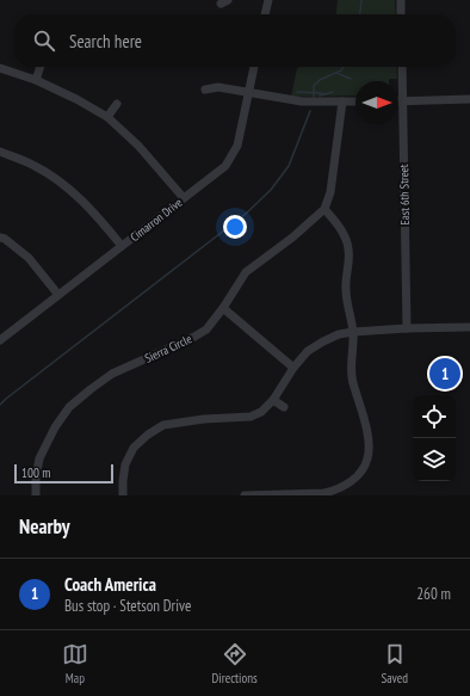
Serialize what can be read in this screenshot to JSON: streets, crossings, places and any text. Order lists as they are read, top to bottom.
{
  "streets": {
    "street": ["East 6th Street", "Cimarron Drive", "Sierra Circle"]
  },
  "scale_bar": "100 m",
  "north": "right",
  "page": {
    "search": "Search here",
    "pins": "1",
    "scale": "100 m",
    "heading": "Nearby",
    "list": [
      {
        "mark": "1",
        "name": "Coach America",
        "note": "Bus stop · Stetson Drive",
        "value": "260 m"
      }
    ],
    "nav": ["Map", "Directions", "Saved"]
  }
}
